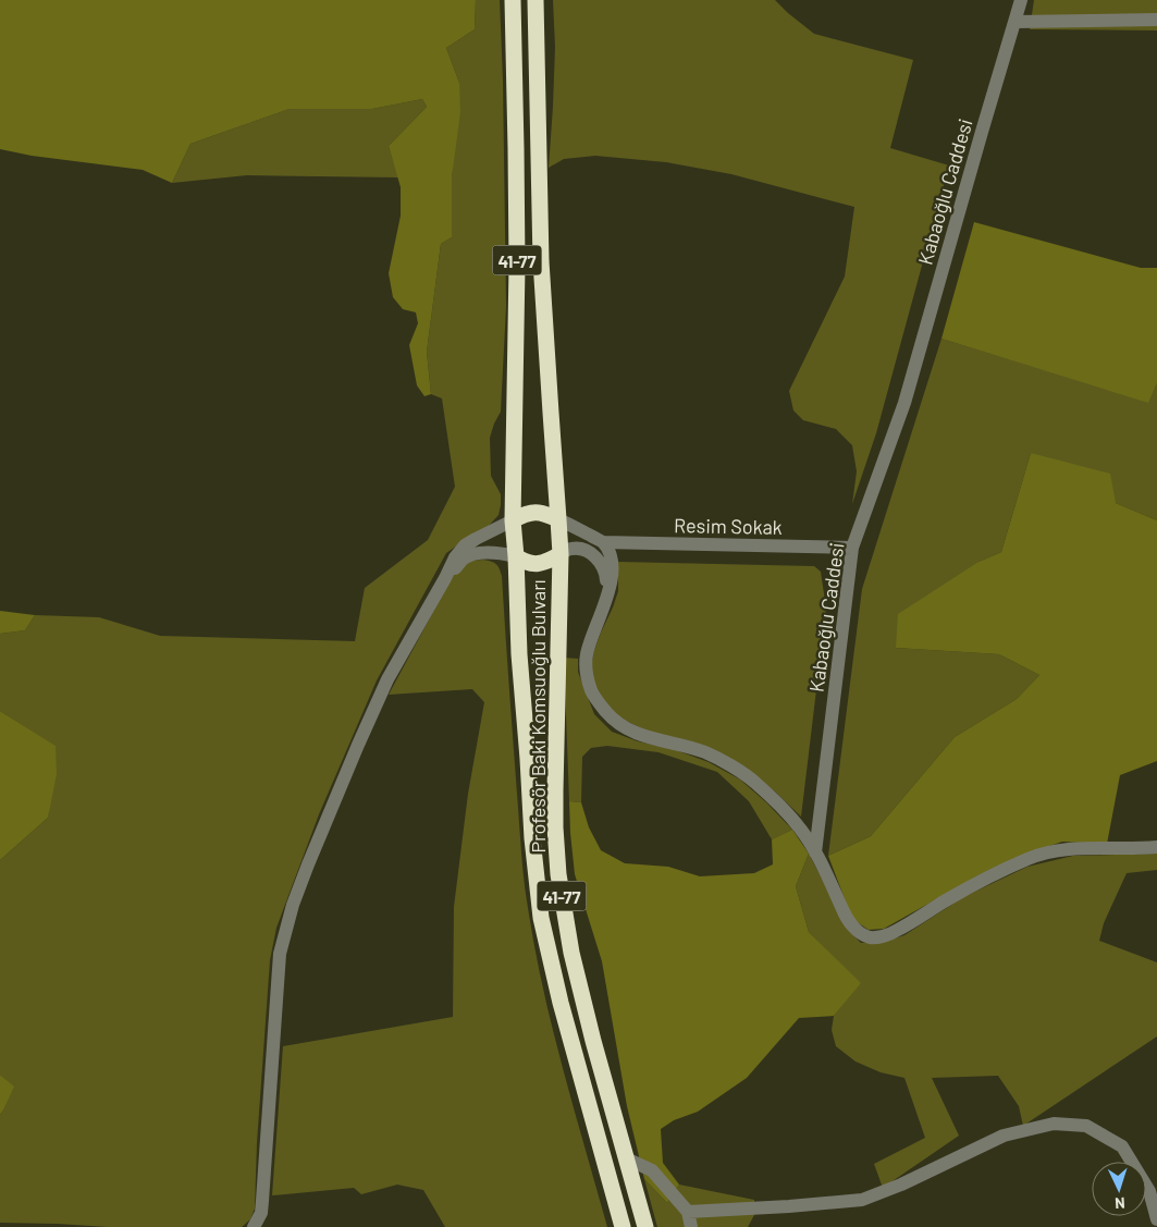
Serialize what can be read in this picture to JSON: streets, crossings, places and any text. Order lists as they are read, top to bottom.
{
  "streets": {
    "highway": ["41-77", "Profesör Baki Komsuoğlu Bulvarı"],
    "street": ["Kabaoğlu Caddesi", "Resim Sokak"]
  },
  "crossings": [
    ["Kabaoğlu Caddesi", "Resim Sokak"],
    ["41-77", "Profesör Baki Komsuoğlu Bulvarı"]
  ],
  "north": "bottom"
}
